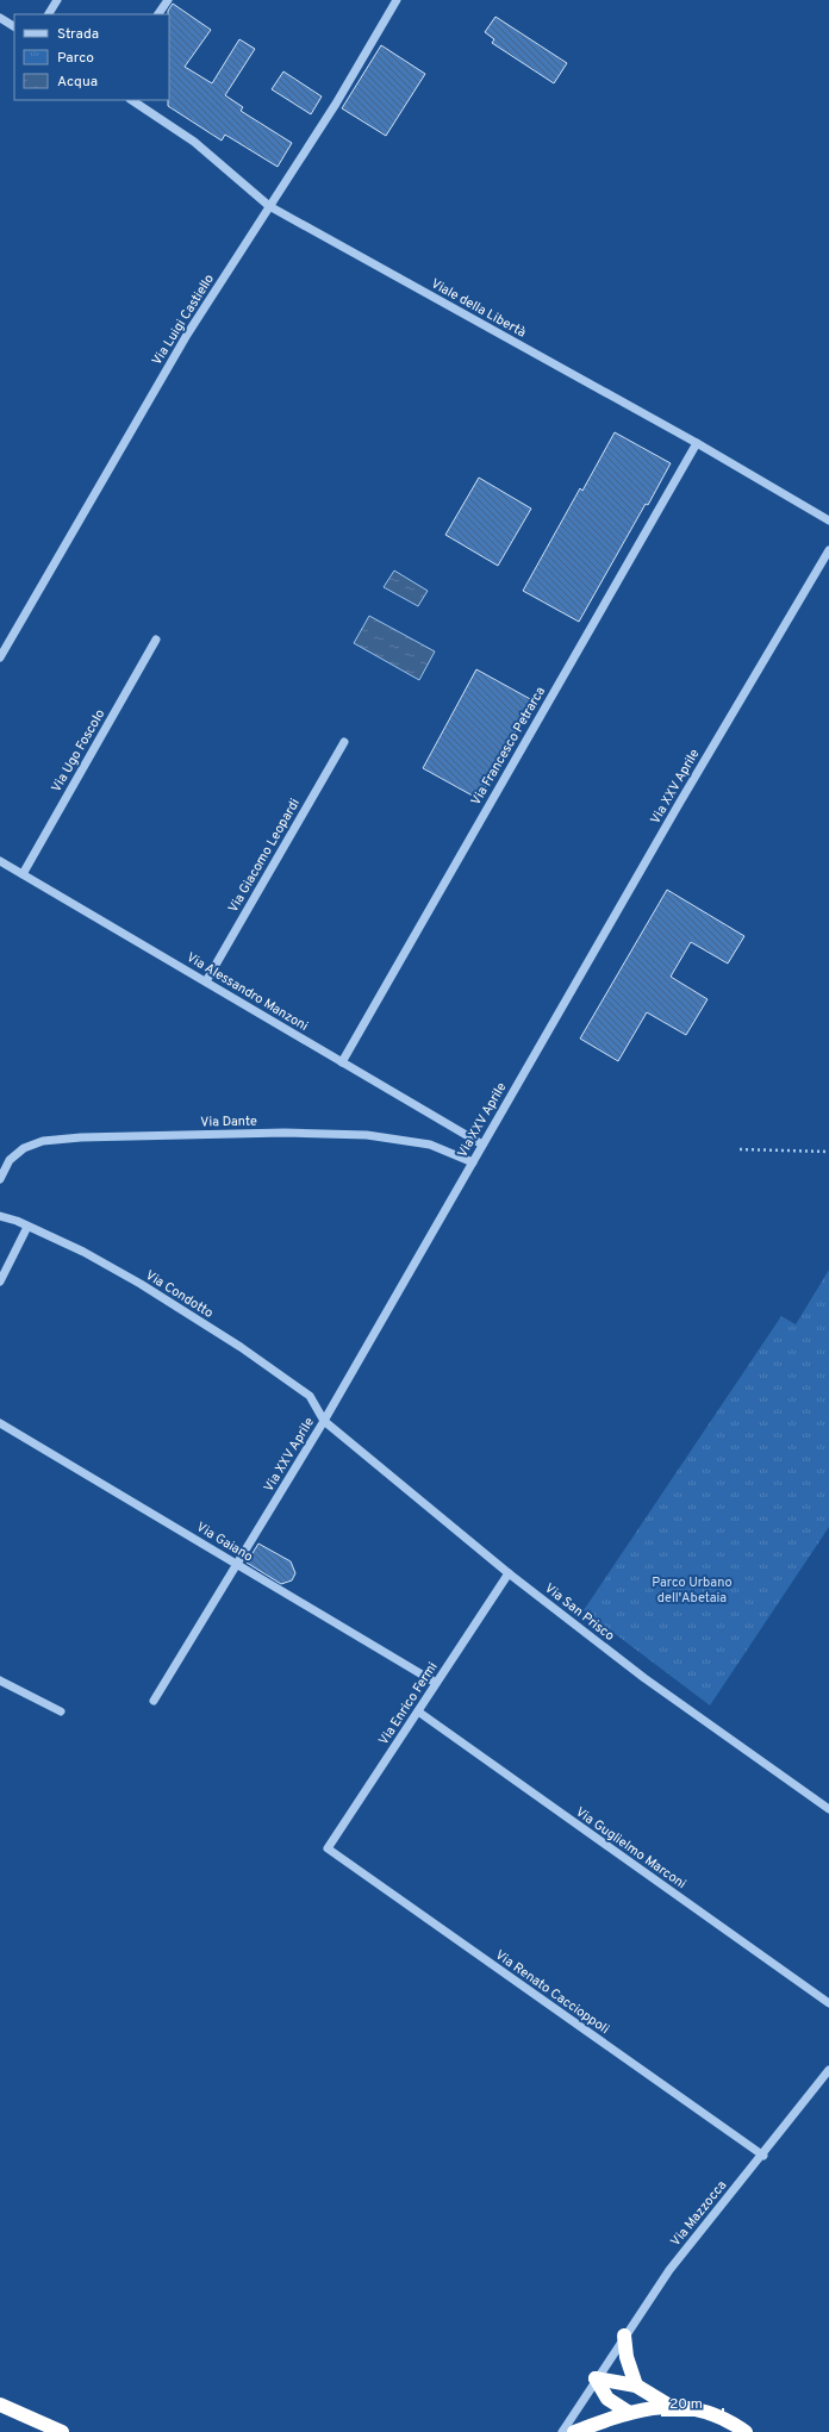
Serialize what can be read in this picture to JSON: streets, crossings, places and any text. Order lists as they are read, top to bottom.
{
  "streets": {
    "street": [
      "Viale della Libertà",
      "Via Luigi Castiello",
      "Via Francesco Petrarca",
      "Via Ugo Foscolo",
      "Via XXV Aprile",
      "Via Giacomo Leopardi",
      "Via Alessandro Manzoni",
      "Via Dante",
      "Via Condotto",
      "Via Gaiano",
      "Via San Prisco",
      "Via Enrico Fermi",
      "Via Guglielmo Marconi",
      "Via Renato Caccioppoli",
      "Via Mazzocca"
    ]
  },
  "crossings": [
    ["Viale della Libertà", "Via Luigi Castiello"],
    ["Viale della Libertà", "Via Francesco Petrarca"],
    ["Via Francesco Petrarca", "Via Alessandro Manzoni"],
    ["Via Ugo Foscolo", "Via Alessandro Manzoni"],
    ["Via XXV Aprile", "Via Alessandro Manzoni"],
    ["Via XXV Aprile", "Via Dante"],
    ["Via XXV Aprile", "Via Condotto"],
    ["Via XXV Aprile", "Via Gaiano"],
    ["Via XXV Aprile", "Via San Prisco"],
    ["Via Giacomo Leopardi", "Via Alessandro Manzoni"],
    ["Via Condotto", "Via San Prisco"],
    ["Via Gaiano", "Via Enrico Fermi"],
    ["Via San Prisco", "Via Enrico Fermi"],
    ["Via Enrico Fermi", "Via Guglielmo Marconi"],
    ["Via Enrico Fermi", "Via Renato Caccioppoli"],
    ["Via Renato Caccioppoli", "Via Mazzocca"]
  ],
  "parks": ["Parco Urbano dell'Abetaia"],
  "legend": ["Strada", "Parco", "Acqua"],
  "scale_bar": "20 m"
}
